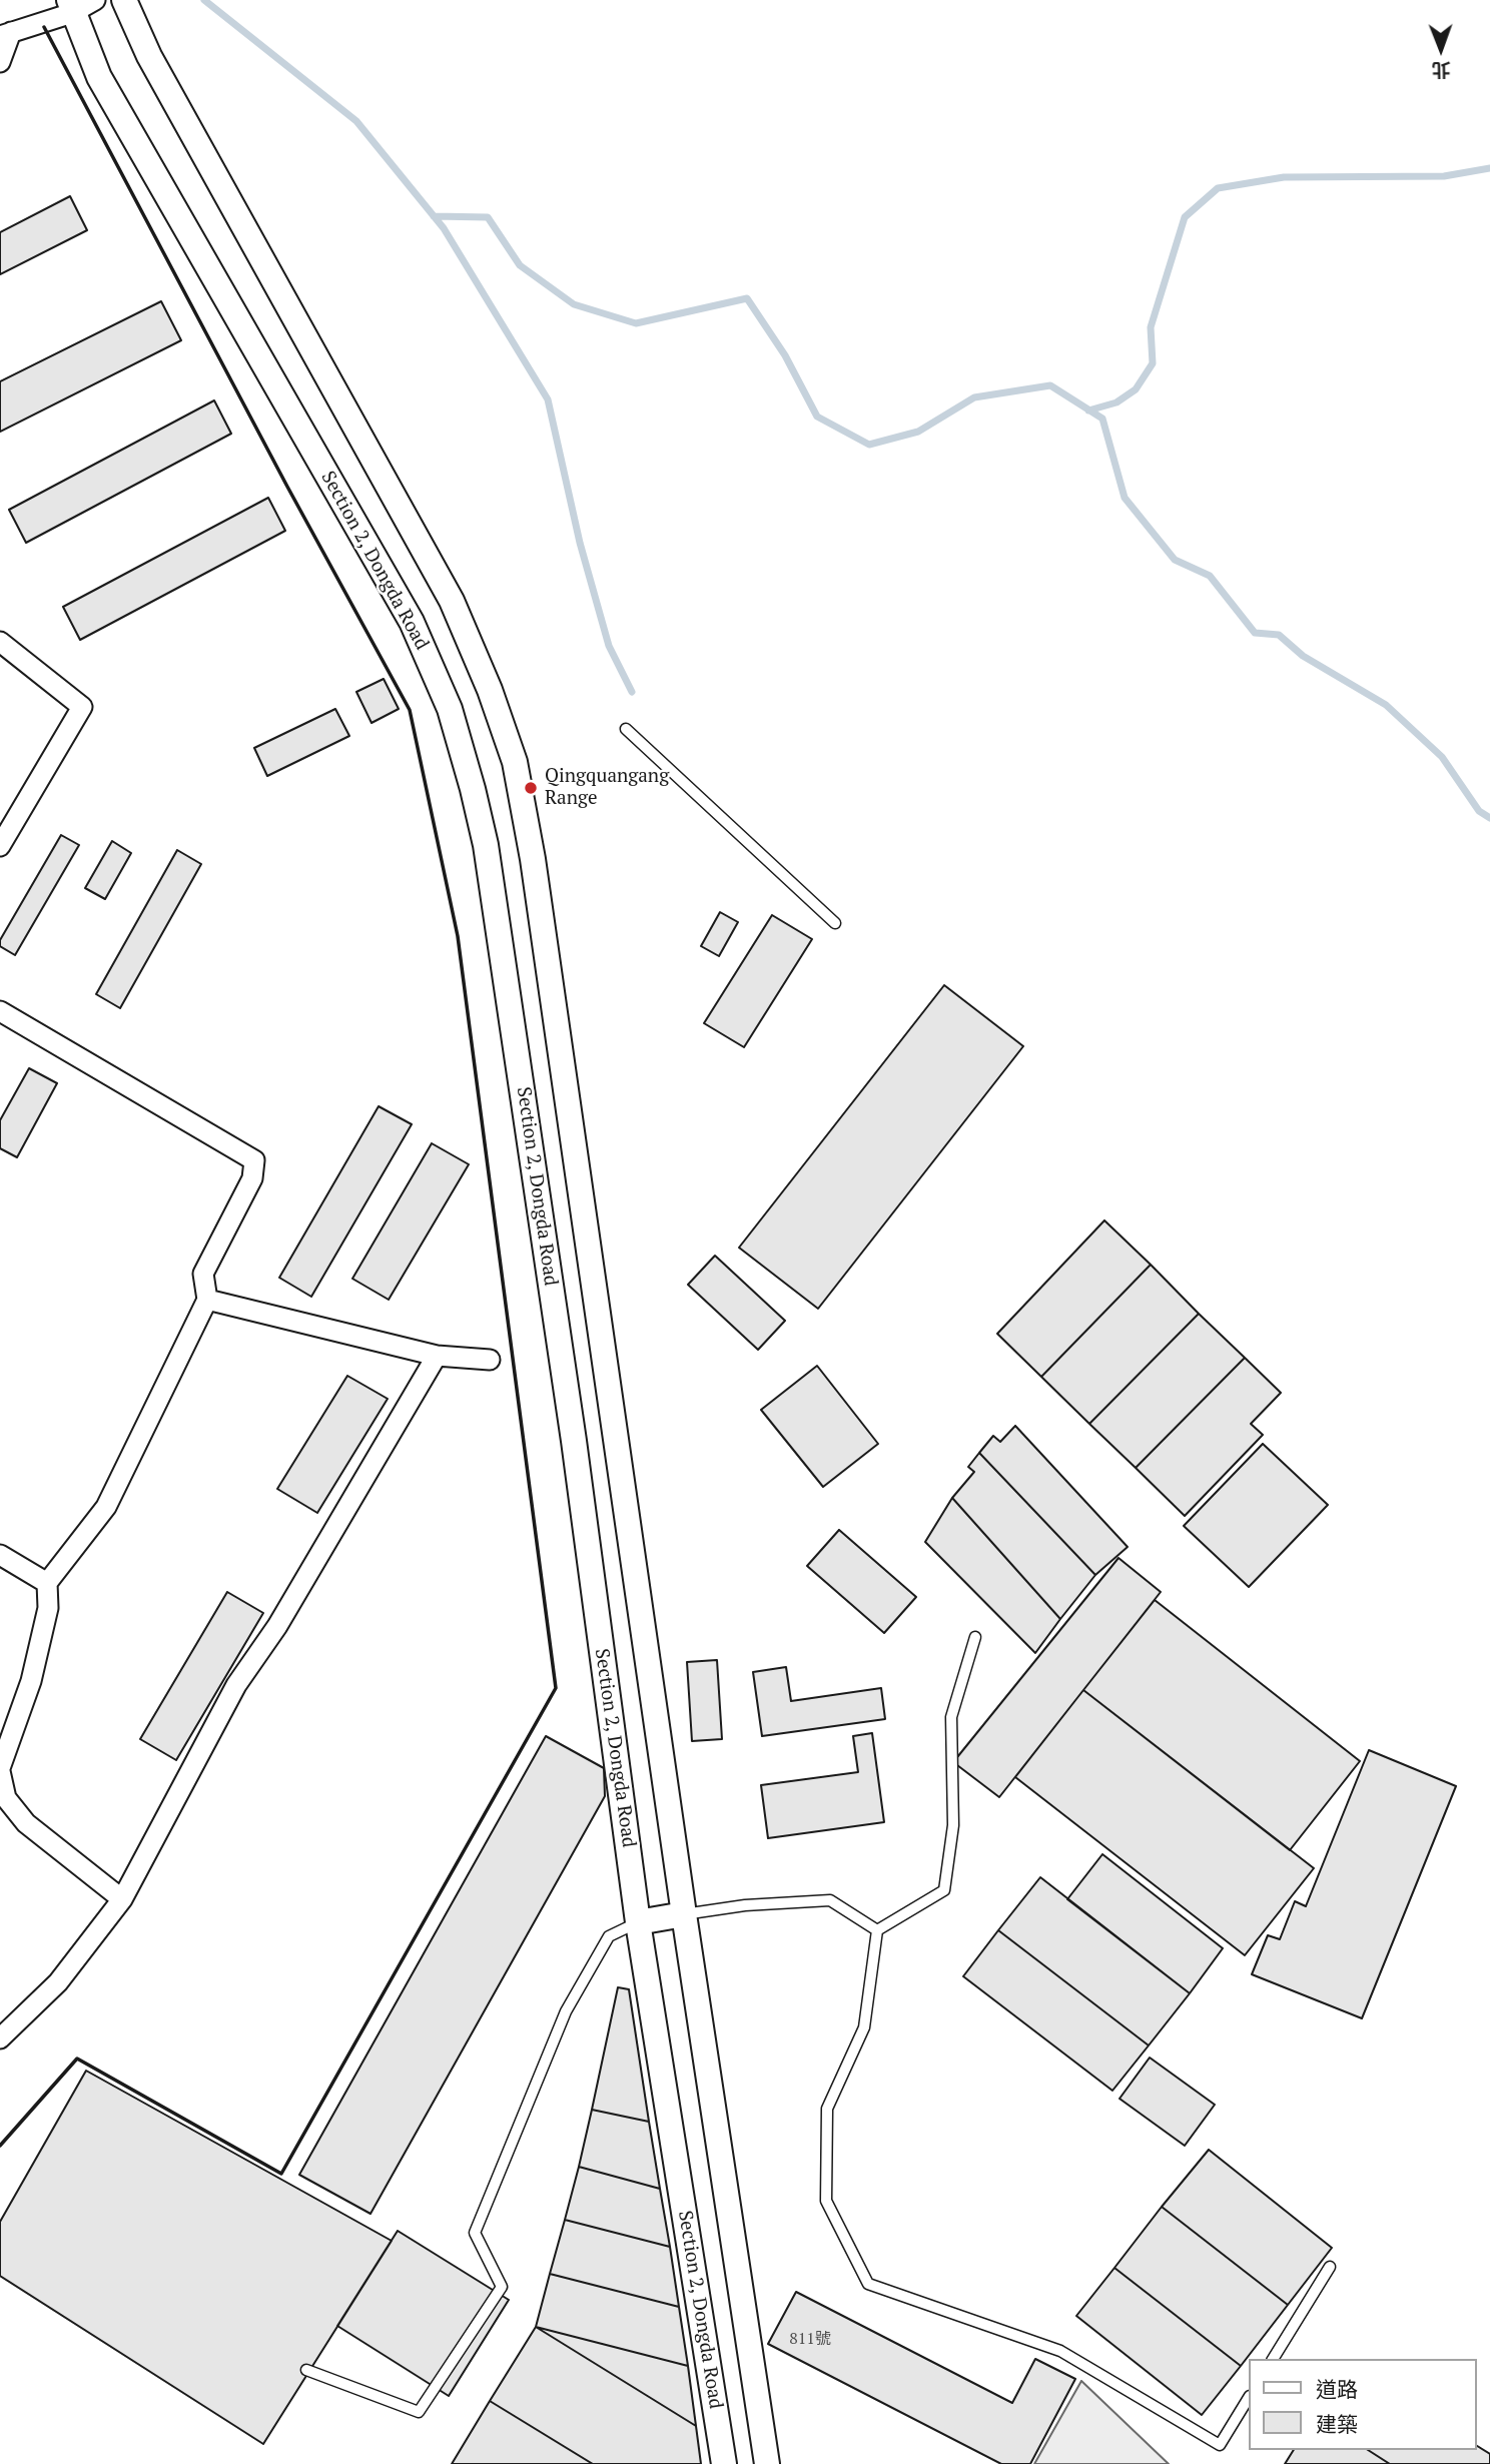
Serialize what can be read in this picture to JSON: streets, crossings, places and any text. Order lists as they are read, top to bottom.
{
  "streets": {
    "street": ["Section 2, Dongda Road"]
  },
  "places": ["Qingquangang Range"],
  "house_numbers": ["811號"],
  "legend": ["道路", "建築"],
  "north": "bottom"
}
